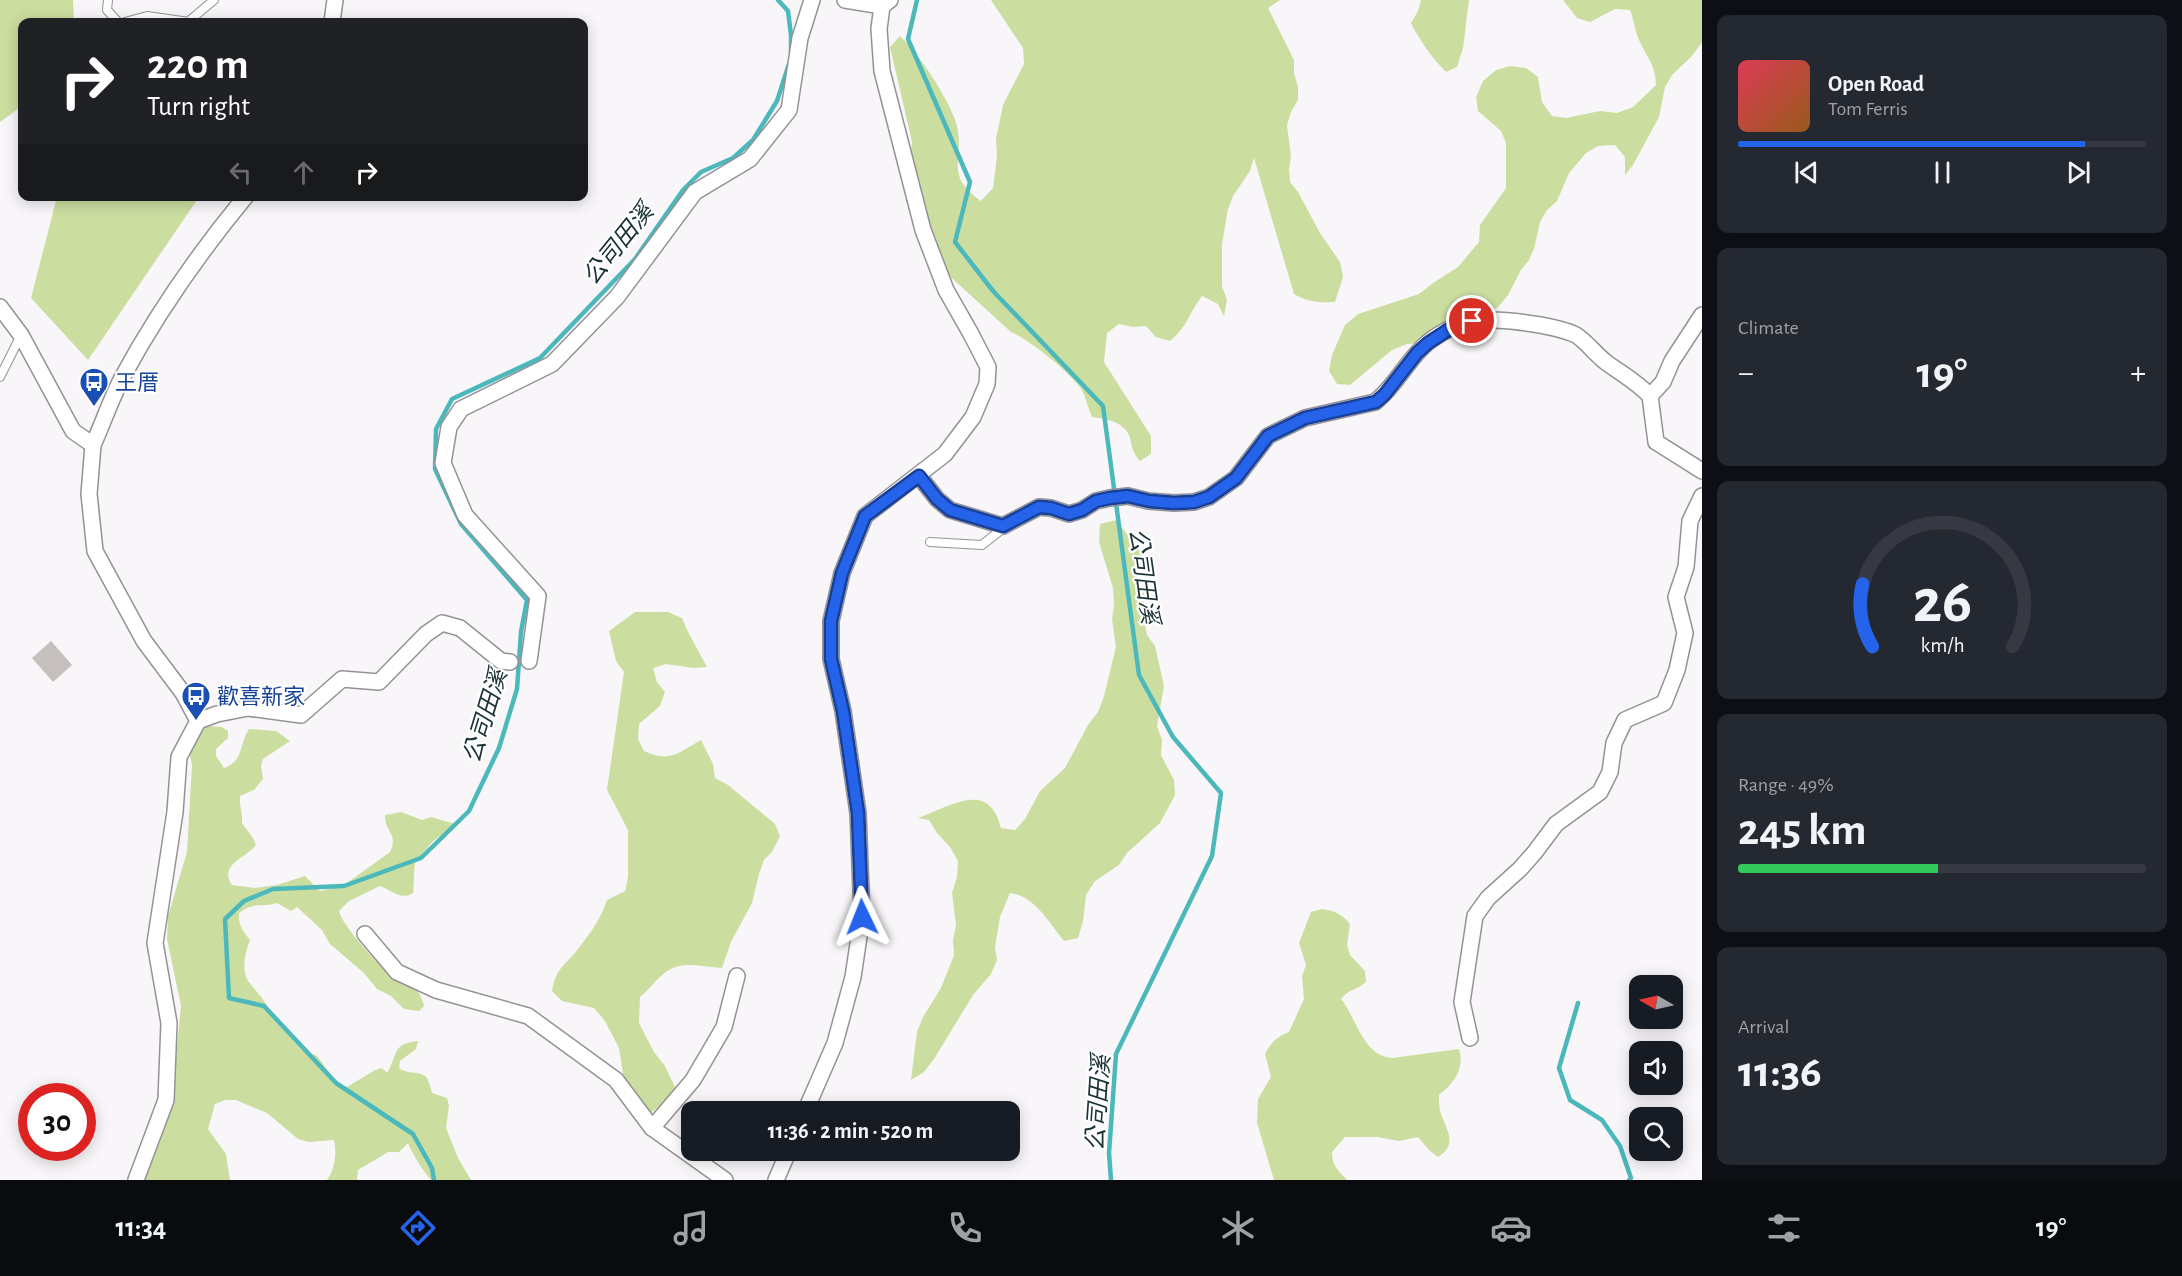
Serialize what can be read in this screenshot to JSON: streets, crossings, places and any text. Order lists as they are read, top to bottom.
{
  "water": ["公司田溪"],
  "places": {
    "bus stop": ["王厝", "歡喜新家"]
  },
  "north": "left",
  "page": {
    "turn": ["220 m", "Turn right"],
    "song": ["Open Road", "Tom Ferris"],
    "tile": [
      "Climate",
      ["Range · 49%", "245 km"],
      ["Arrival", "11:36"]
    ],
    "heat": ["−", "19°", "+"],
    "limit": "30",
    "trip": "11:36 · 2 min · 520 m",
    "tabs": ["11:34", "19°"],
    "gauge": ["26", "km/h"]
  }
}
